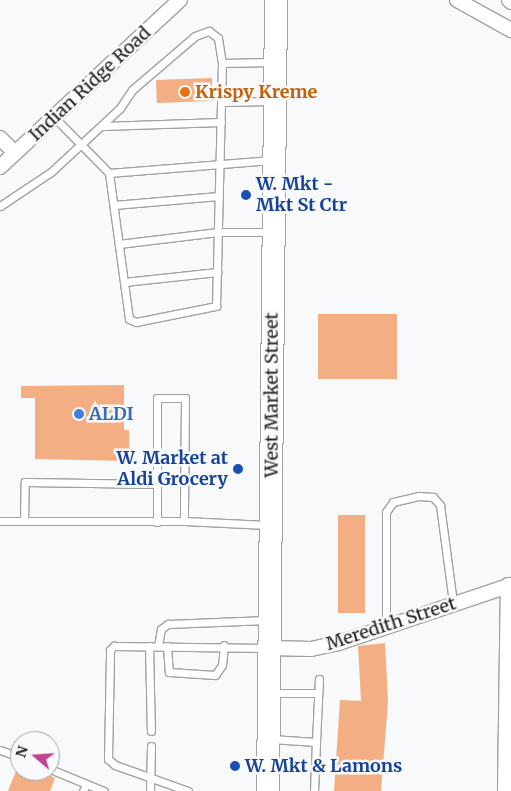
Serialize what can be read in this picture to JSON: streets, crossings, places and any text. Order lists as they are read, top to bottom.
{
  "streets": {
    "main road": ["West Market Street"],
    "street": ["Indian Ridge Road", "Meredith Street"]
  },
  "crossings": [
    ["West Market Street", "Meredith Street"]
  ],
  "places": [
    "Krispy Kreme",
    "W. Mkt - Mkt St Ctr",
    "ALDI",
    "W. Market at Aldi Grocery",
    "W. Mkt & Lamons"
  ],
  "north": "left"
}
